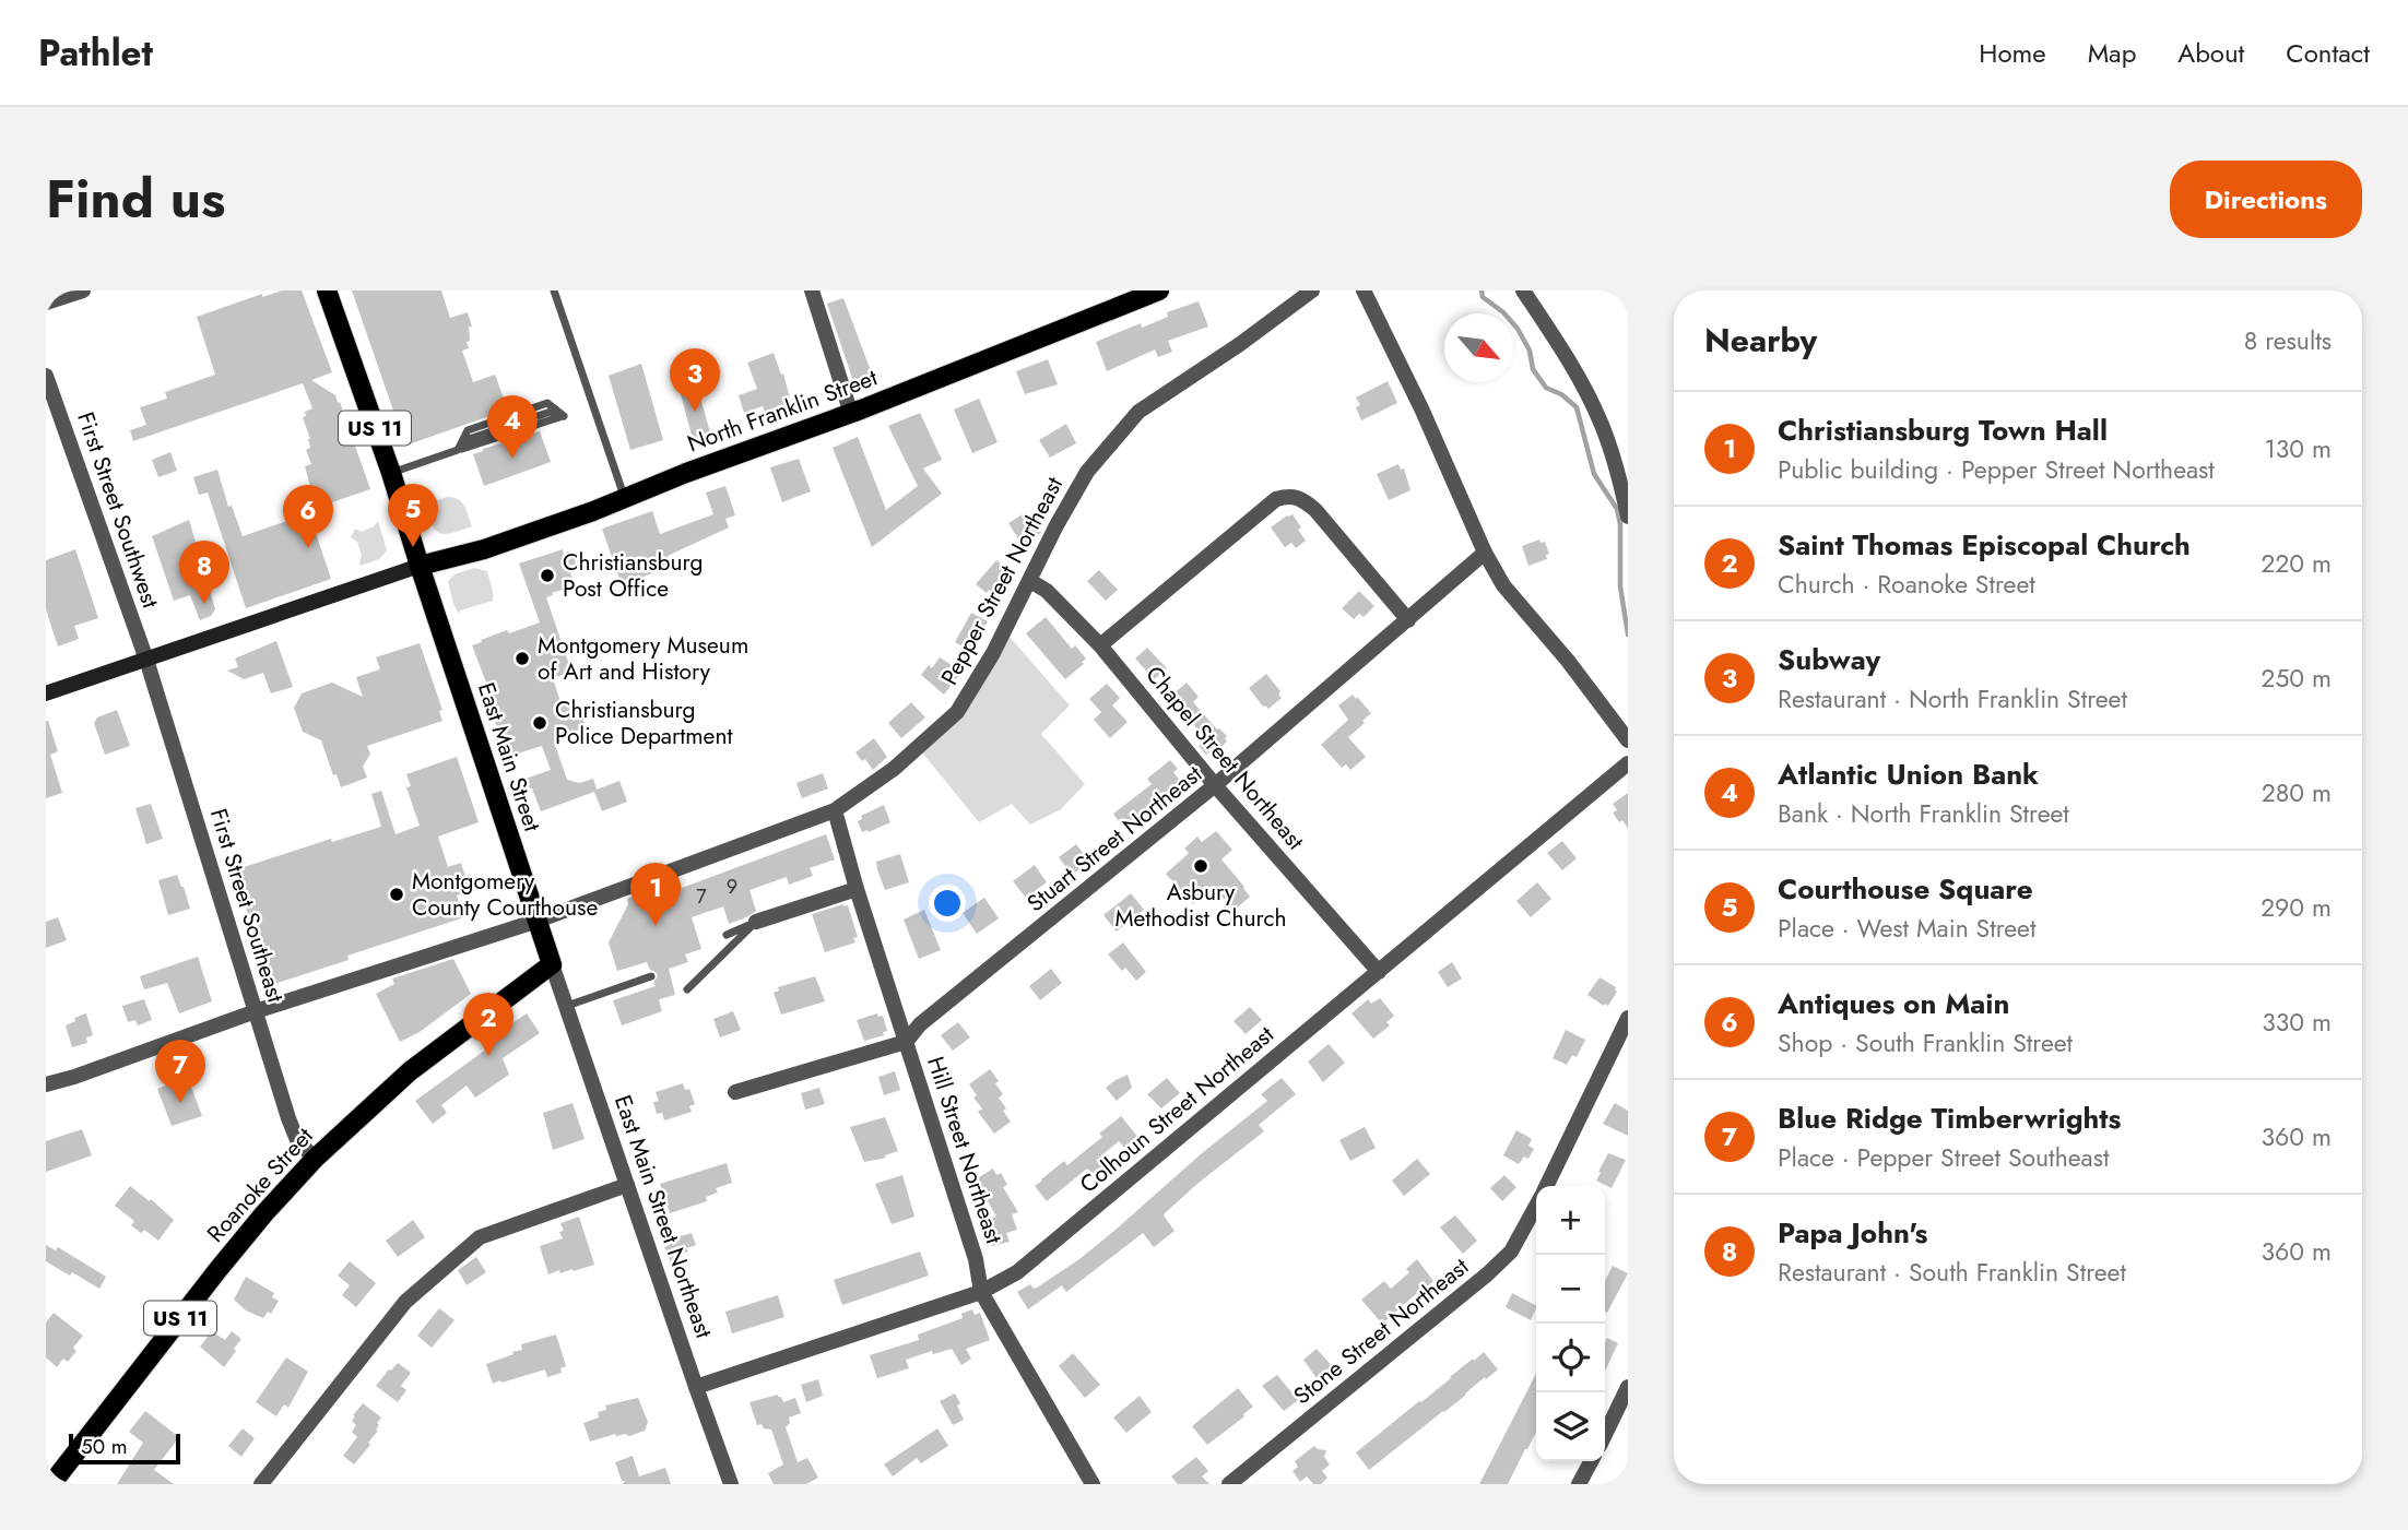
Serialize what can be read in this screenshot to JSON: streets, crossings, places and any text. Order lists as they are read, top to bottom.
{
  "streets": {
    "main road": [
      "North Franklin Street",
      "US 11",
      "East Main Street",
      "Roanoke Street"
    ],
    "street": [
      "First Street Southwest",
      "Pepper Street Northeast",
      "Chapel Street Northeast",
      "Stuart Street Northeast",
      "First Street Southeast",
      "Colhoun Street Northeast",
      "Hill Street Northeast",
      "East Main Street Northeast",
      "Stone Street Northeast"
    ]
  },
  "crossings": [
    ["North Franklin Street", "US 11"],
    ["North Franklin Street", "East Main Street"],
    ["US 11", "East Main Street"],
    ["First Street Southwest", "First Street Southeast"],
    ["Pepper Street Northeast", "East Main Street"],
    ["Pepper Street Northeast", "Chapel Street Northeast"],
    ["Pepper Street Northeast", "First Street Southeast"],
    ["Pepper Street Northeast", "Hill Street Northeast"],
    ["East Main Street", "Roanoke Street"],
    ["East Main Street", "East Main Street Northeast"],
    ["Chapel Street Northeast", "Stuart Street Northeast"],
    ["Chapel Street Northeast", "Colhoun Street Northeast"],
    ["Stuart Street Northeast", "Hill Street Northeast"],
    ["First Street Southeast", "Roanoke Street"],
    ["Colhoun Street Northeast", "Hill Street Northeast"],
    ["Colhoun Street Northeast", "East Main Street Northeast"],
    ["Roanoke Street", "East Main Street Northeast"]
  ],
  "places": [
    "Christiansburg Post Office",
    "Montgomery Museum of Art and History",
    "Christiansburg Police Department",
    "Asbury Methodist Church",
    "Montgomery County Courthouse"
  ],
  "house_numbers": ["9", "7"],
  "scale_bar": "50 m",
  "north": "bottom right",
  "page": {
    "header": "Pathlet",
    "nav": [
      "Home",
      "Map",
      "About",
      "Contact"
    ],
    "title": "Find us",
    "buttons": "Directions",
    "heading": ["Nearby", "8 results"],
    "pins": [
      "3",
      "4",
      "5",
      "6",
      "8",
      "1",
      "2",
      "7"
    ],
    "list": [
      {
        "mark": "1",
        "name": "Christiansburg Town Hall",
        "note": "Public building · Pepper Street Northeast",
        "value": "130 m"
      },
      {
        "mark": "2",
        "name": "Saint Thomas Episcopal Church",
        "note": "Church · Roanoke Street",
        "value": "220 m"
      },
      {
        "mark": "3",
        "name": "Subway",
        "note": "Restaurant · North Franklin Street",
        "value": "250 m"
      },
      {
        "mark": "4",
        "name": "Atlantic Union Bank",
        "note": "Bank · North Franklin Street",
        "value": "280 m"
      },
      {
        "mark": "5",
        "name": "Courthouse Square",
        "note": "Place · West Main Street",
        "value": "290 m"
      },
      {
        "mark": "6",
        "name": "Antiques on Main",
        "note": "Shop · South Franklin Street",
        "value": "330 m"
      },
      {
        "mark": "7",
        "name": "Blue Ridge Timberwrights",
        "note": "Place · Pepper Street Southeast",
        "value": "360 m"
      },
      {
        "mark": "8",
        "name": "Papa John's",
        "note": "Restaurant · South Franklin Street",
        "value": "360 m"
      }
    ],
    "map_buttons": ["+", "−"],
    "scale": "50 m"
  }
}
